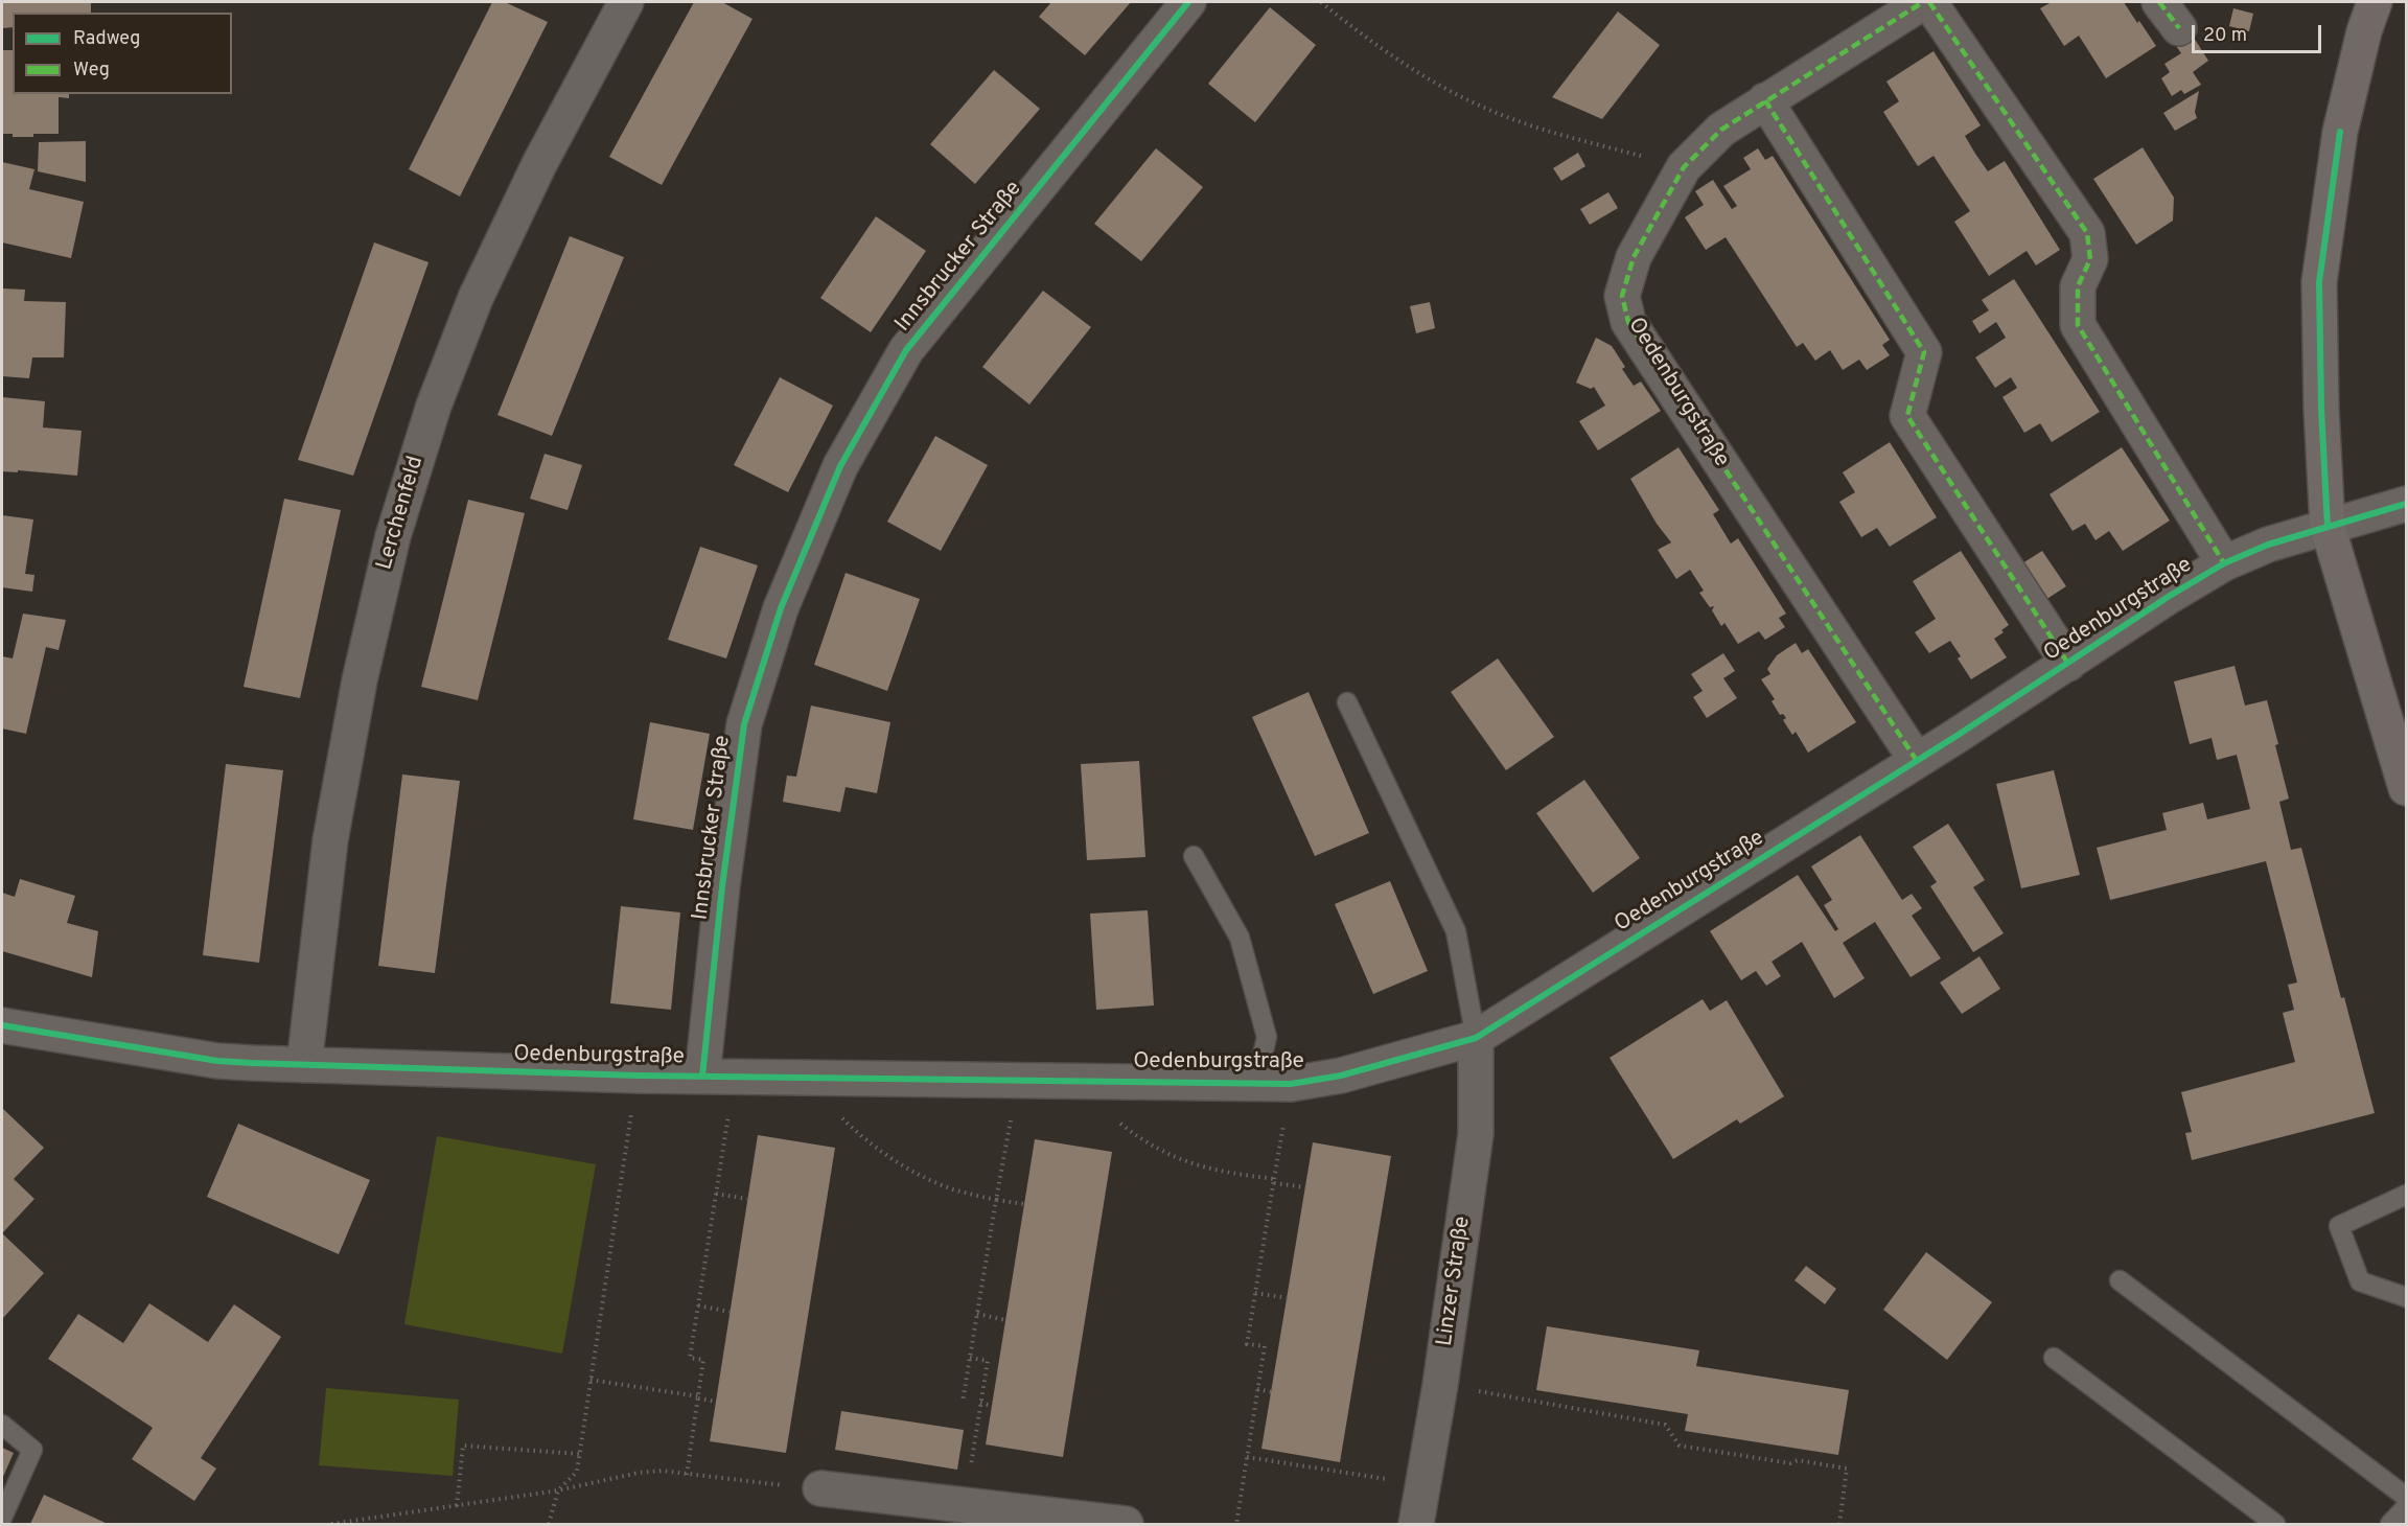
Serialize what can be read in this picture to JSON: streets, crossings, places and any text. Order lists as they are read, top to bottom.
{
  "streets": {
    "street": [
      "Innsbrucker Straße",
      "Oedenburgstraße",
      "Lerchenfeld",
      "Linzer Straße"
    ]
  },
  "crossings": [
    ["Innsbrucker Straße", "Oedenburgstraße"],
    ["Oedenburgstraße", "Lerchenfeld"],
    ["Oedenburgstraße", "Linzer Straße"]
  ],
  "legend": ["Radweg", "Weg"],
  "scale_bar": "20 m"
}
